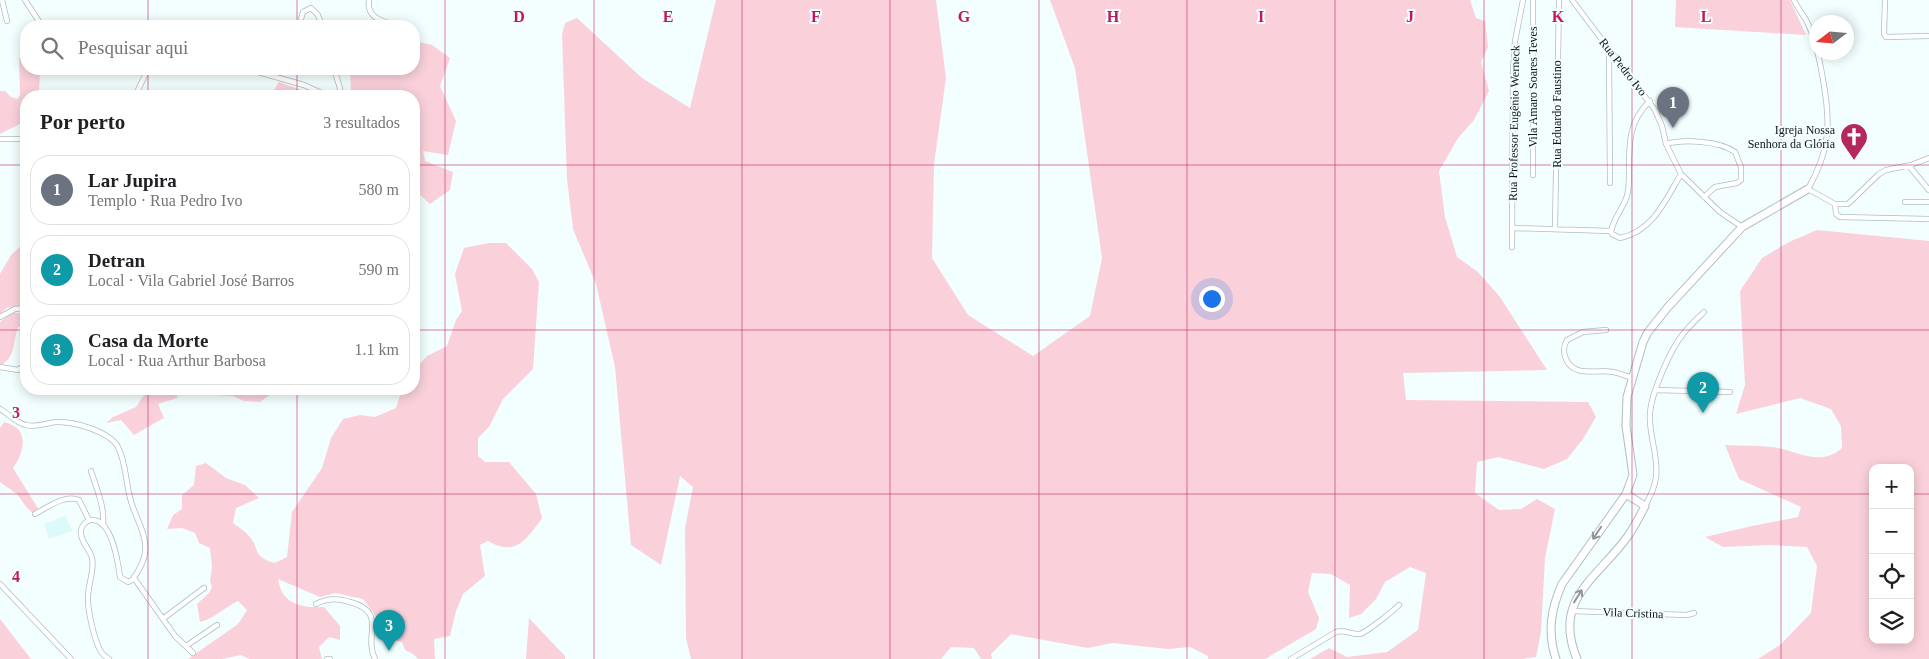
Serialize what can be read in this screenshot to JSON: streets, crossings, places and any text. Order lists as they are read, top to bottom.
{
  "streets": {
    "street": [
      "Rua Pedro Ivo",
      "Vila Amaro Soares Teves",
      "Rua Eduardo Faustino",
      "Rua Professor Eugênio Werneck",
      "Vila Cristina"
    ]
  },
  "places": {
    "church": ["Igreja Nossa Senhora da Glória"]
  },
  "north": "left",
  "page": {
    "search": "Pesquisar aqui",
    "pins": ["1", "2", "3"],
    "heading": ["Por perto", "3 resultados"],
    "list": [
      {
        "mark": "1",
        "name": "Lar Jupira",
        "note": "Templo · Rua Pedro Ivo",
        "value": "580 m"
      },
      {
        "mark": "2",
        "name": "Detran",
        "note": "Local · Vila Gabriel José Barros",
        "value": "590 m"
      },
      {
        "mark": "3",
        "name": "Casa da Morte",
        "note": "Local · Rua Arthur Barbosa",
        "value": "1.1 km"
      }
    ],
    "map_buttons": ["+", "−"]
  },
  "grid": {
    "columns": [
      "D",
      "E",
      "F",
      "G",
      "H",
      "I",
      "J",
      "K",
      "L"
    ],
    "rows": ["3", "4"]
  }
}
